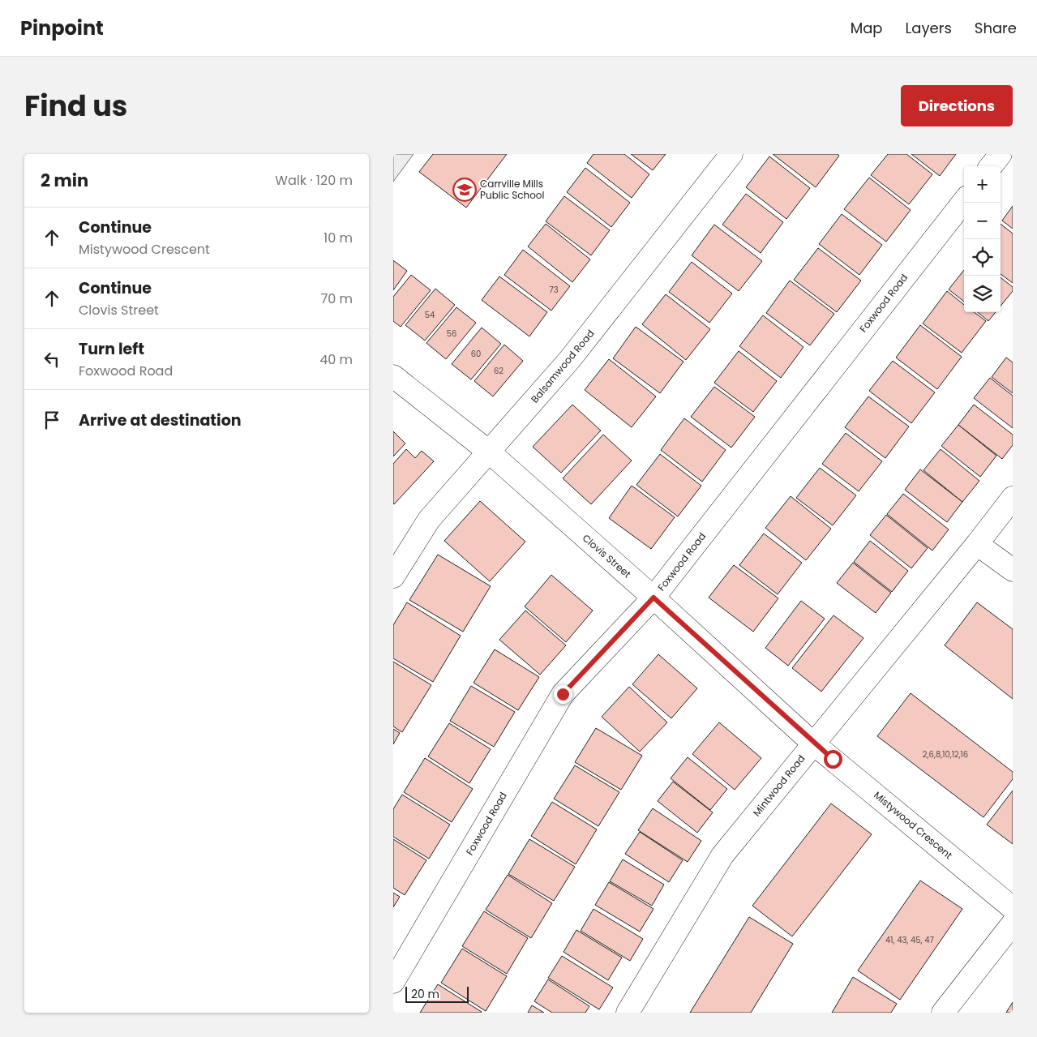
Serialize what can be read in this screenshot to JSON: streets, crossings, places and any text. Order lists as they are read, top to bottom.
{
  "streets": {
    "street": [
      "Foxwood Road",
      "Balsamwood Road",
      "Clovis Street",
      "Mintwood Road",
      "Mistywood Crescent"
    ]
  },
  "crossings": [
    ["Foxwood Road", "Clovis Street"],
    ["Balsamwood Road", "Clovis Street"],
    ["Clovis Street", "Mintwood Road"],
    ["Clovis Street", "Mistywood Crescent"],
    ["Mintwood Road", "Mistywood Crescent"]
  ],
  "places": {
    "school or university": ["Carrville Mills Public School"]
  },
  "house_numbers": [
    "73",
    "54",
    "56",
    "60",
    "62",
    "2,6,8,10,12,16",
    "41, 43, 45, 47"
  ],
  "scale_bar": "20 m",
  "page": {
    "header": "Pinpoint",
    "nav": ["Map", "Layers", "Share"],
    "title": "Find us",
    "buttons": "Directions",
    "heading": ["2 min", "Walk · 120 m"],
    "map_buttons": ["+", "−"],
    "list": [
      ["Continue", "Mistywood Crescent", "10 m"],
      ["Continue", "Clovis Street", "70 m"],
      ["Turn left", "Foxwood Road", "40 m"],
      "Arrive at destination"
    ],
    "scale": "20 m"
  }
}
